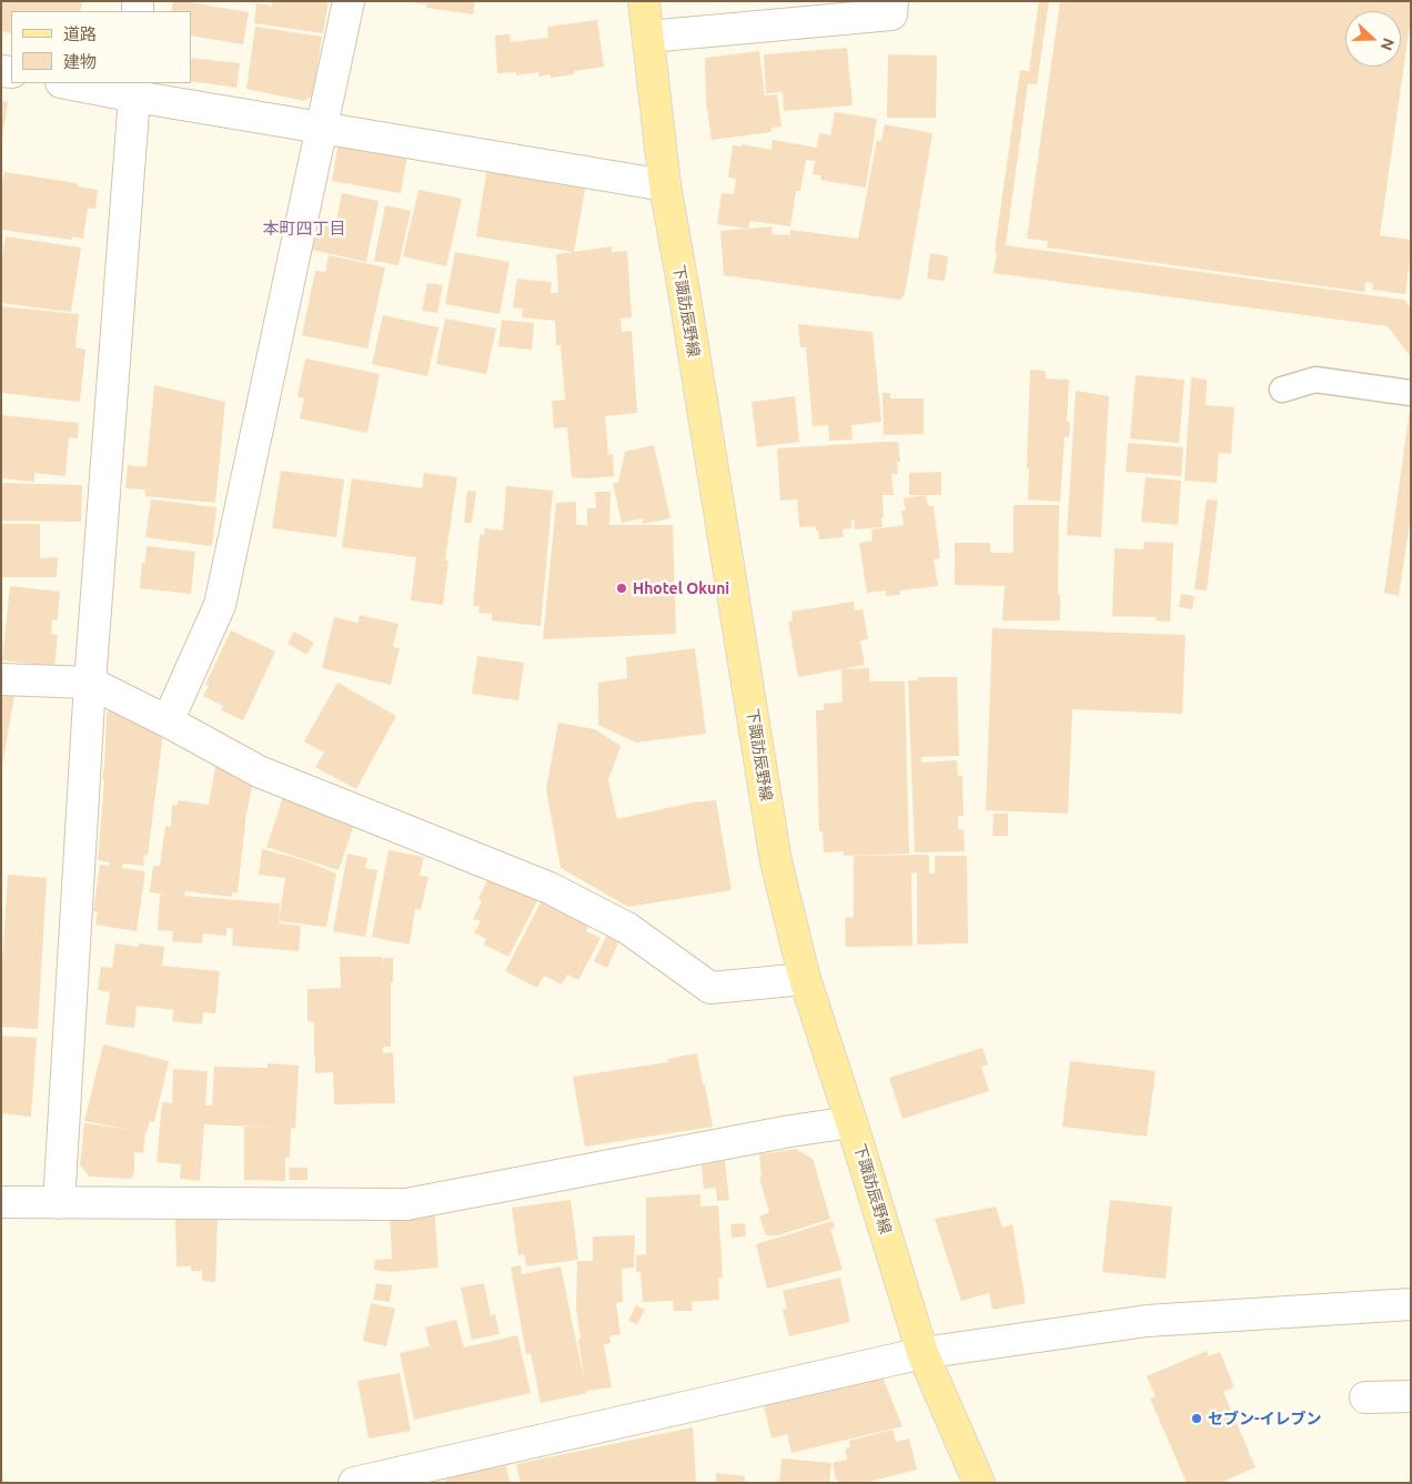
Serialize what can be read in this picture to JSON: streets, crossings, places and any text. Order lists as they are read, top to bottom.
{
  "streets": {
    "main road": ["下諏訪辰野線"]
  },
  "districts": ["本町四丁目"],
  "places": ["Hhotel Okuni", "セブン-イレブン"],
  "legend": ["道路", "建物"],
  "north": "right"
}
